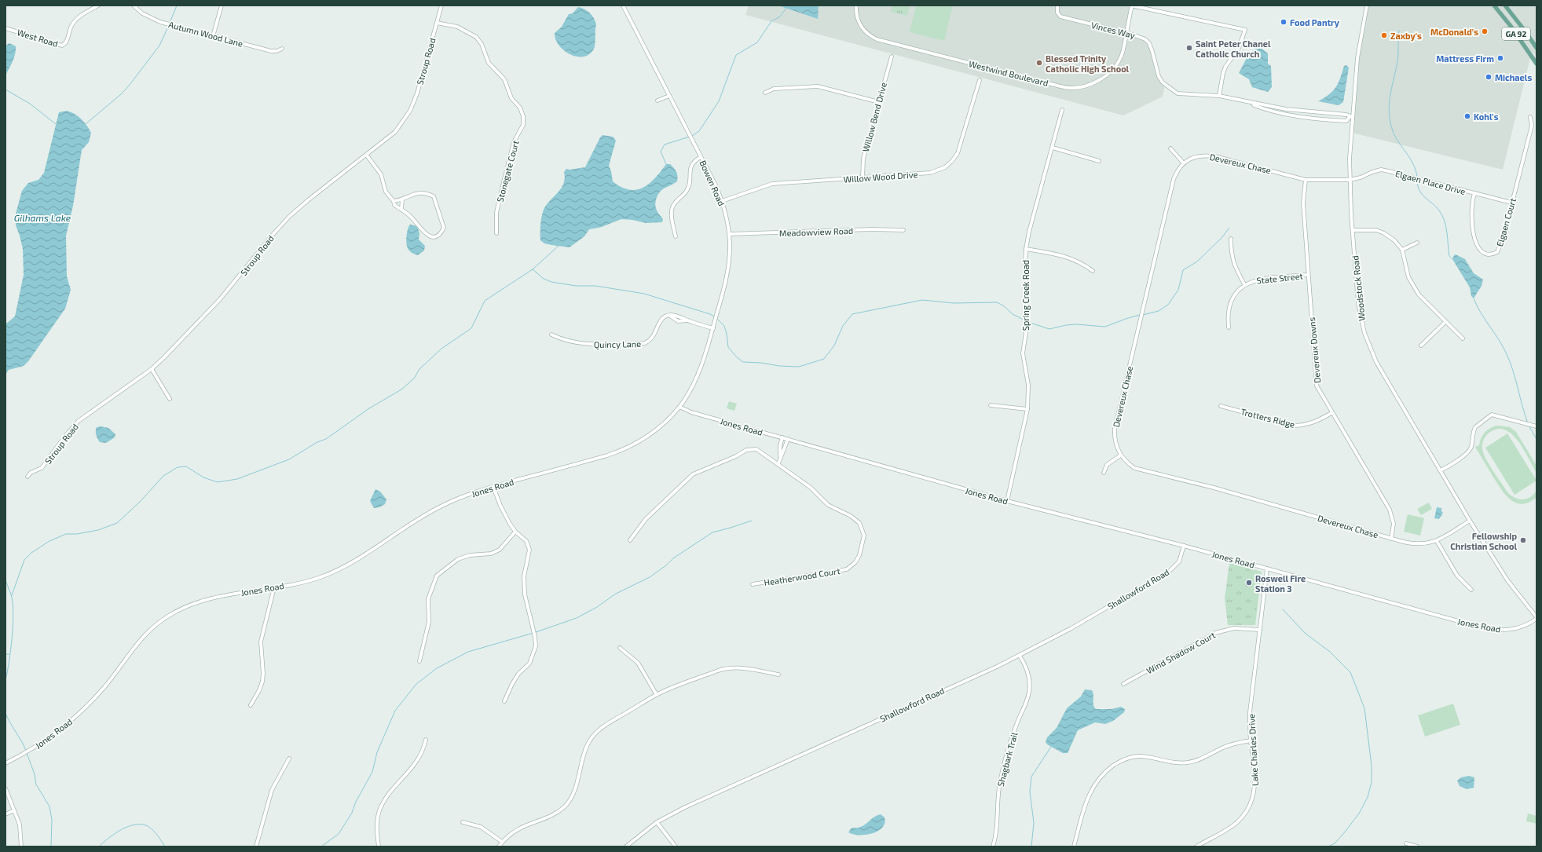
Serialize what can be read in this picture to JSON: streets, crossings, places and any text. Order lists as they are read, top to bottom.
{
  "streets": {
    "main road": ["GA 92"],
    "street": [
      "Vinces Way",
      "Autumn Wood Lane",
      "West Road",
      "Stroup Road",
      "Westwind Boulevard",
      "Willow Bend Drive",
      "Devereux Chase",
      "Stonegate Court",
      "Willow Wood Drive",
      "Elgaen Place Drive",
      "Bowen Road",
      "Elgaen Court",
      "Meadowview Road",
      "State Street",
      "Woodstock Road",
      "Spring Creek Road",
      "Quincy Lane",
      "Devereux Downs",
      "Trotters Ridge",
      "Jones Road",
      "Heatherwood Court",
      "Shallowford Road",
      "Wind Shadow Court",
      "Lake Charles Drive",
      "Shagbark Trail"
    ]
  },
  "crossings": [
    ["Vinces Way", "Westwind Boulevard"],
    ["Vinces Way", "Woodstock Road"],
    ["Stroup Road", "Stonegate Court"],
    ["Willow Bend Drive", "Willow Wood Drive"],
    ["Devereux Chase", "Elgaen Place Drive"],
    ["Devereux Chase", "Woodstock Road"],
    ["Devereux Chase", "Devereux Downs"],
    ["Willow Wood Drive", "Bowen Road"],
    ["Elgaen Place Drive", "Elgaen Court"],
    ["Elgaen Place Drive", "Woodstock Road"],
    ["Bowen Road", "Meadowview Road"],
    ["Bowen Road", "Quincy Lane"],
    ["Bowen Road", "Jones Road"],
    ["State Street", "Devereux Downs"],
    ["Woodstock Road", "Jones Road"],
    ["Spring Creek Road", "Jones Road"],
    ["Devereux Downs", "Trotters Ridge"],
    ["Jones Road", "Shallowford Road"],
    ["Jones Road", "Lake Charles Drive"],
    ["Shallowford Road", "Shagbark Trail"],
    ["Wind Shadow Court", "Lake Charles Drive"]
  ],
  "water": ["Gilhams Lake"],
  "places": [
    "Food Pantry",
    "McDonald's",
    "Zaxby's",
    "Saint Peter Chanel Catholic Church",
    "Mattress Firm",
    "Blessed Trinity Catholic High School",
    "Michaels",
    "Kohl's",
    "Fellowship Christian School",
    "Roswell Fire Station 3"
  ]
}
